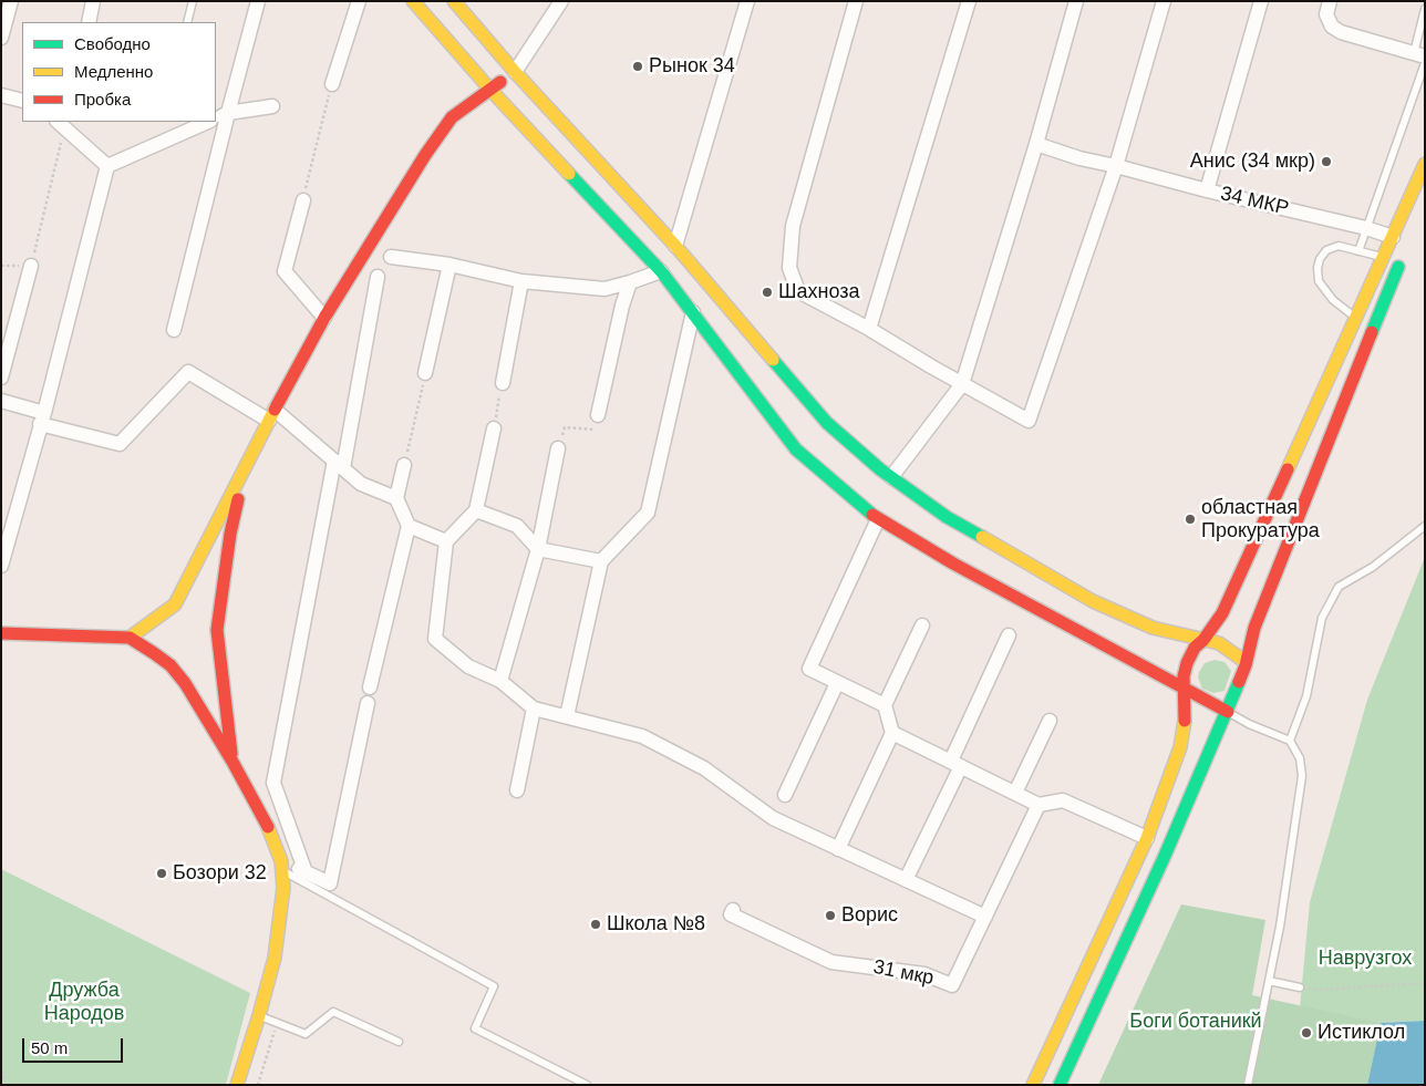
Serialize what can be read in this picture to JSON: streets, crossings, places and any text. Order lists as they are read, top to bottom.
{
  "streets": {
    "street": ["34 МКР", "31 мкр"]
  },
  "parks": ["Наврузгох", "Дружба Народов", "Боги ботаникй"],
  "places": [
    "Рынок 34",
    "Анис (34 мкр)",
    "Шахноза",
    "областная Прокуратура",
    "Бозори 32",
    "Ворис",
    "Школа №8",
    "Истиклол"
  ],
  "legend": ["Свободно", "Медленно", "Пробка"],
  "scale_bar": "50 m"
}
